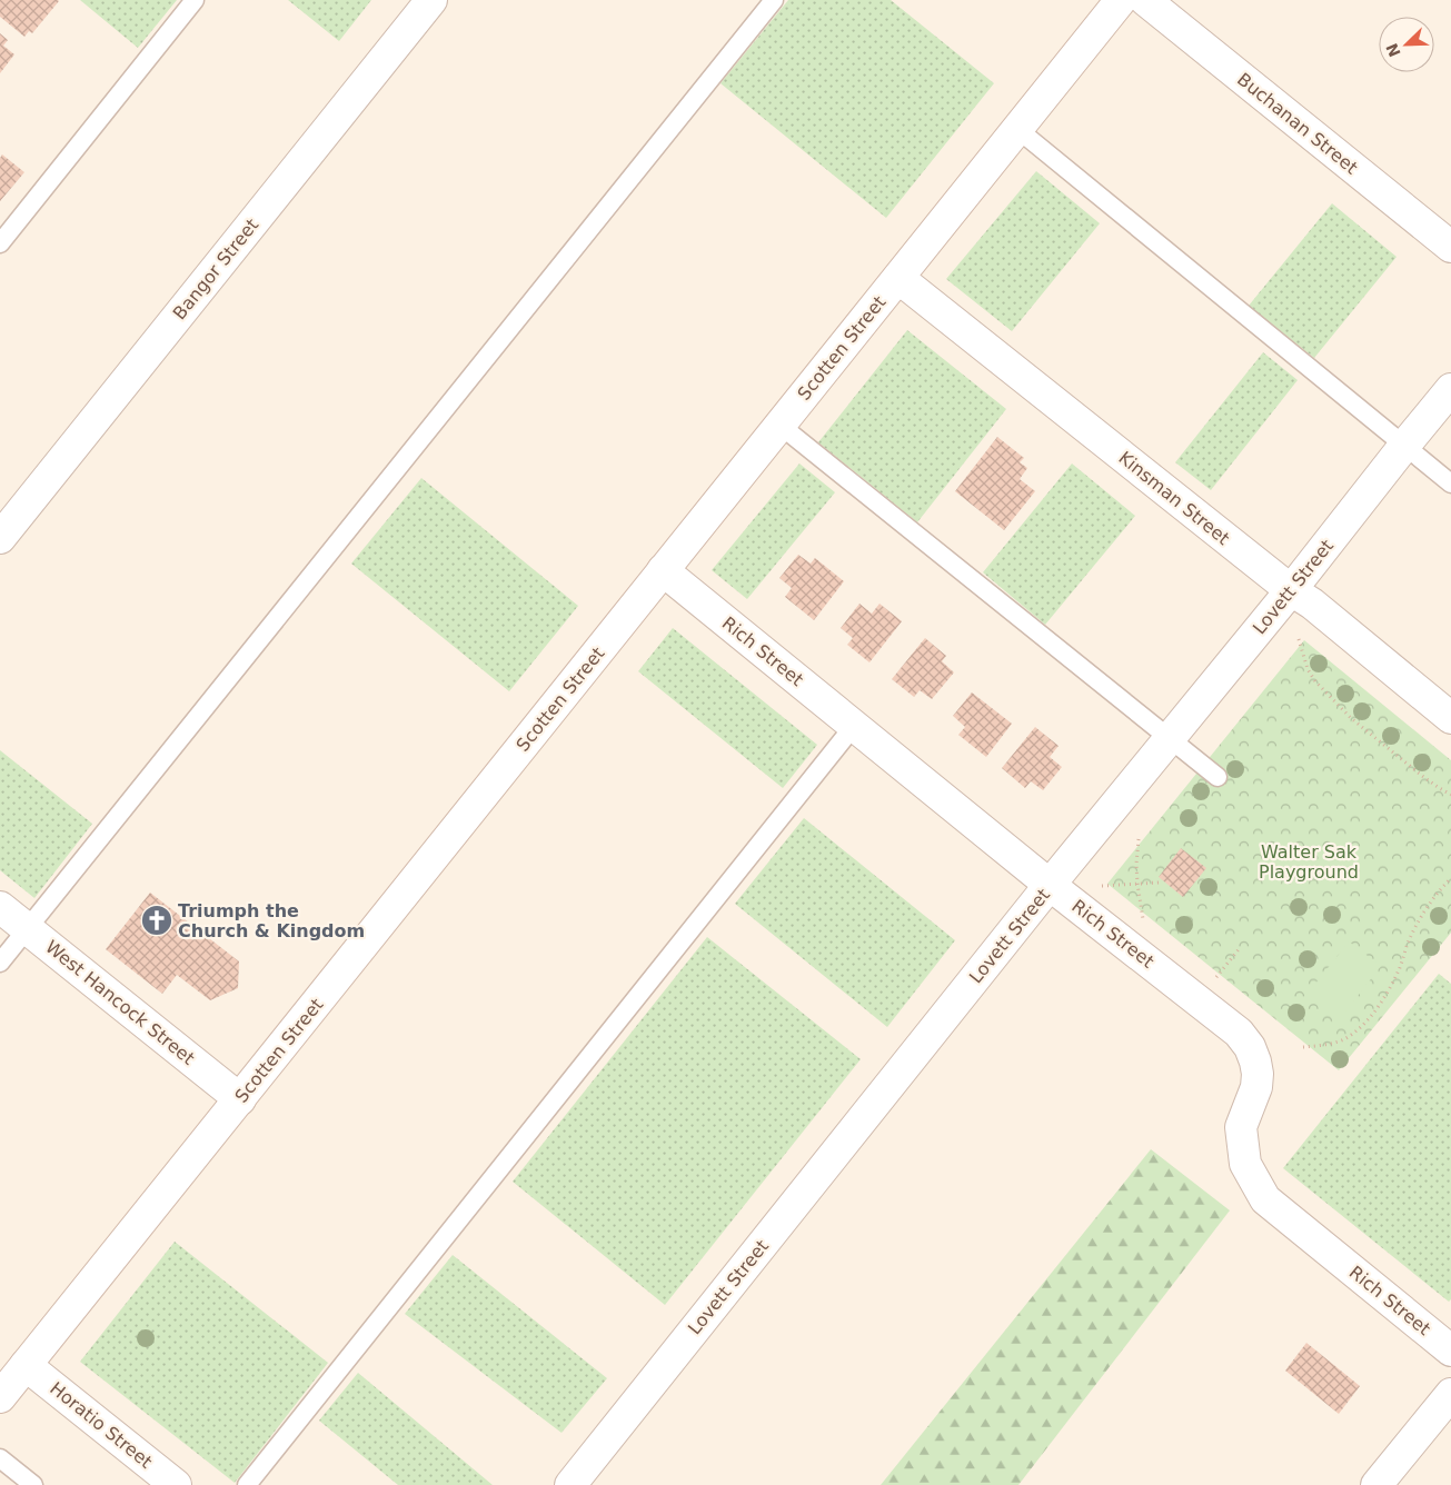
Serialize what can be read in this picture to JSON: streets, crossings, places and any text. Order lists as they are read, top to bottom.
{
  "streets": {
    "street": [
      "Buchanan Street",
      "Bangor Street",
      "Scotten Street",
      "Kinsman Street",
      "Lovett Street",
      "Rich Street",
      "West Hancock Street",
      "Horatio Street"
    ]
  },
  "crossings": [
    ["Scotten Street", "Kinsman Street"],
    ["Scotten Street", "Rich Street"],
    ["Scotten Street", "West Hancock Street"],
    ["Scotten Street", "Horatio Street"],
    ["Kinsman Street", "Lovett Street"],
    ["Lovett Street", "Rich Street"]
  ],
  "parks": ["Walter Sak Playground"],
  "places": {
    "church": ["Triumph the Church & Kingdom"]
  },
  "north": "bottom left"
}
